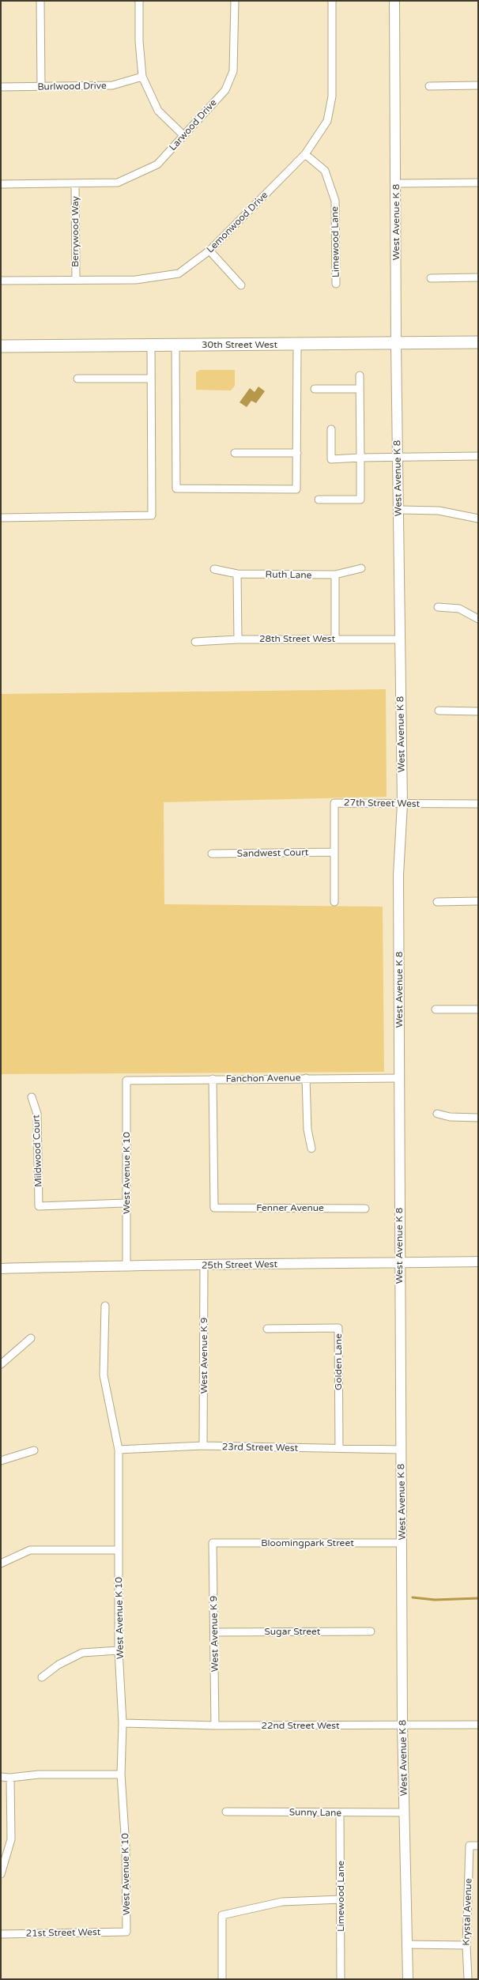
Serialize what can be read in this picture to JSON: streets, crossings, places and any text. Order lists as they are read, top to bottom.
{
  "streets": {
    "main road": ["30th Street West"],
    "street": [
      "Burlwood Drive",
      "Larwood Drive",
      "Lemonwood Drive",
      "West Avenue K 8",
      "Berrywood Way",
      "Limewood Lane",
      "Ruth Lane",
      "28th Street West",
      "27th Street West",
      "Sandwest Court",
      "Fanchon Avenue",
      "Mildwood Court",
      "West Avenue K 10",
      "Fenner Avenue",
      "25th Street West",
      "West Avenue K 9",
      "Golden Lane",
      "23rd Street West",
      "Bloomingpark Street",
      "Sugar Street",
      "22nd Street West",
      "Sunny Lane",
      "Krystal Avenue",
      "21st Street West"
    ]
  },
  "crossings": [
    ["Larwood Drive", "Berrywood Way"],
    ["Lemonwood Drive", "Berrywood Way"],
    ["Lemonwood Drive", "Limewood Lane"],
    ["West Avenue K 8", "30th Street West"],
    ["West Avenue K 8", "28th Street West"],
    ["West Avenue K 8", "27th Street West"],
    ["West Avenue K 8", "Fanchon Avenue"],
    ["West Avenue K 8", "25th Street West"],
    ["West Avenue K 8", "23rd Street West"],
    ["West Avenue K 8", "Bloomingpark Street"],
    ["West Avenue K 8", "22nd Street West"],
    ["West Avenue K 8", "Sunny Lane"],
    ["Limewood Lane", "Sunny Lane"],
    ["27th Street West", "Sandwest Court"],
    ["Fanchon Avenue", "West Avenue K 10"],
    ["Fanchon Avenue", "Fenner Avenue"],
    ["Mildwood Court", "West Avenue K 10"],
    ["West Avenue K 10", "25th Street West"],
    ["West Avenue K 10", "23rd Street West"],
    ["West Avenue K 10", "22nd Street West"],
    ["West Avenue K 10", "21st Street West"],
    ["25th Street West", "West Avenue K 9"],
    ["West Avenue K 9", "23rd Street West"],
    ["West Avenue K 9", "Bloomingpark Street"],
    ["West Avenue K 9", "Sugar Street"],
    ["West Avenue K 9", "22nd Street West"],
    ["Golden Lane", "23rd Street West"]
  ]
}
